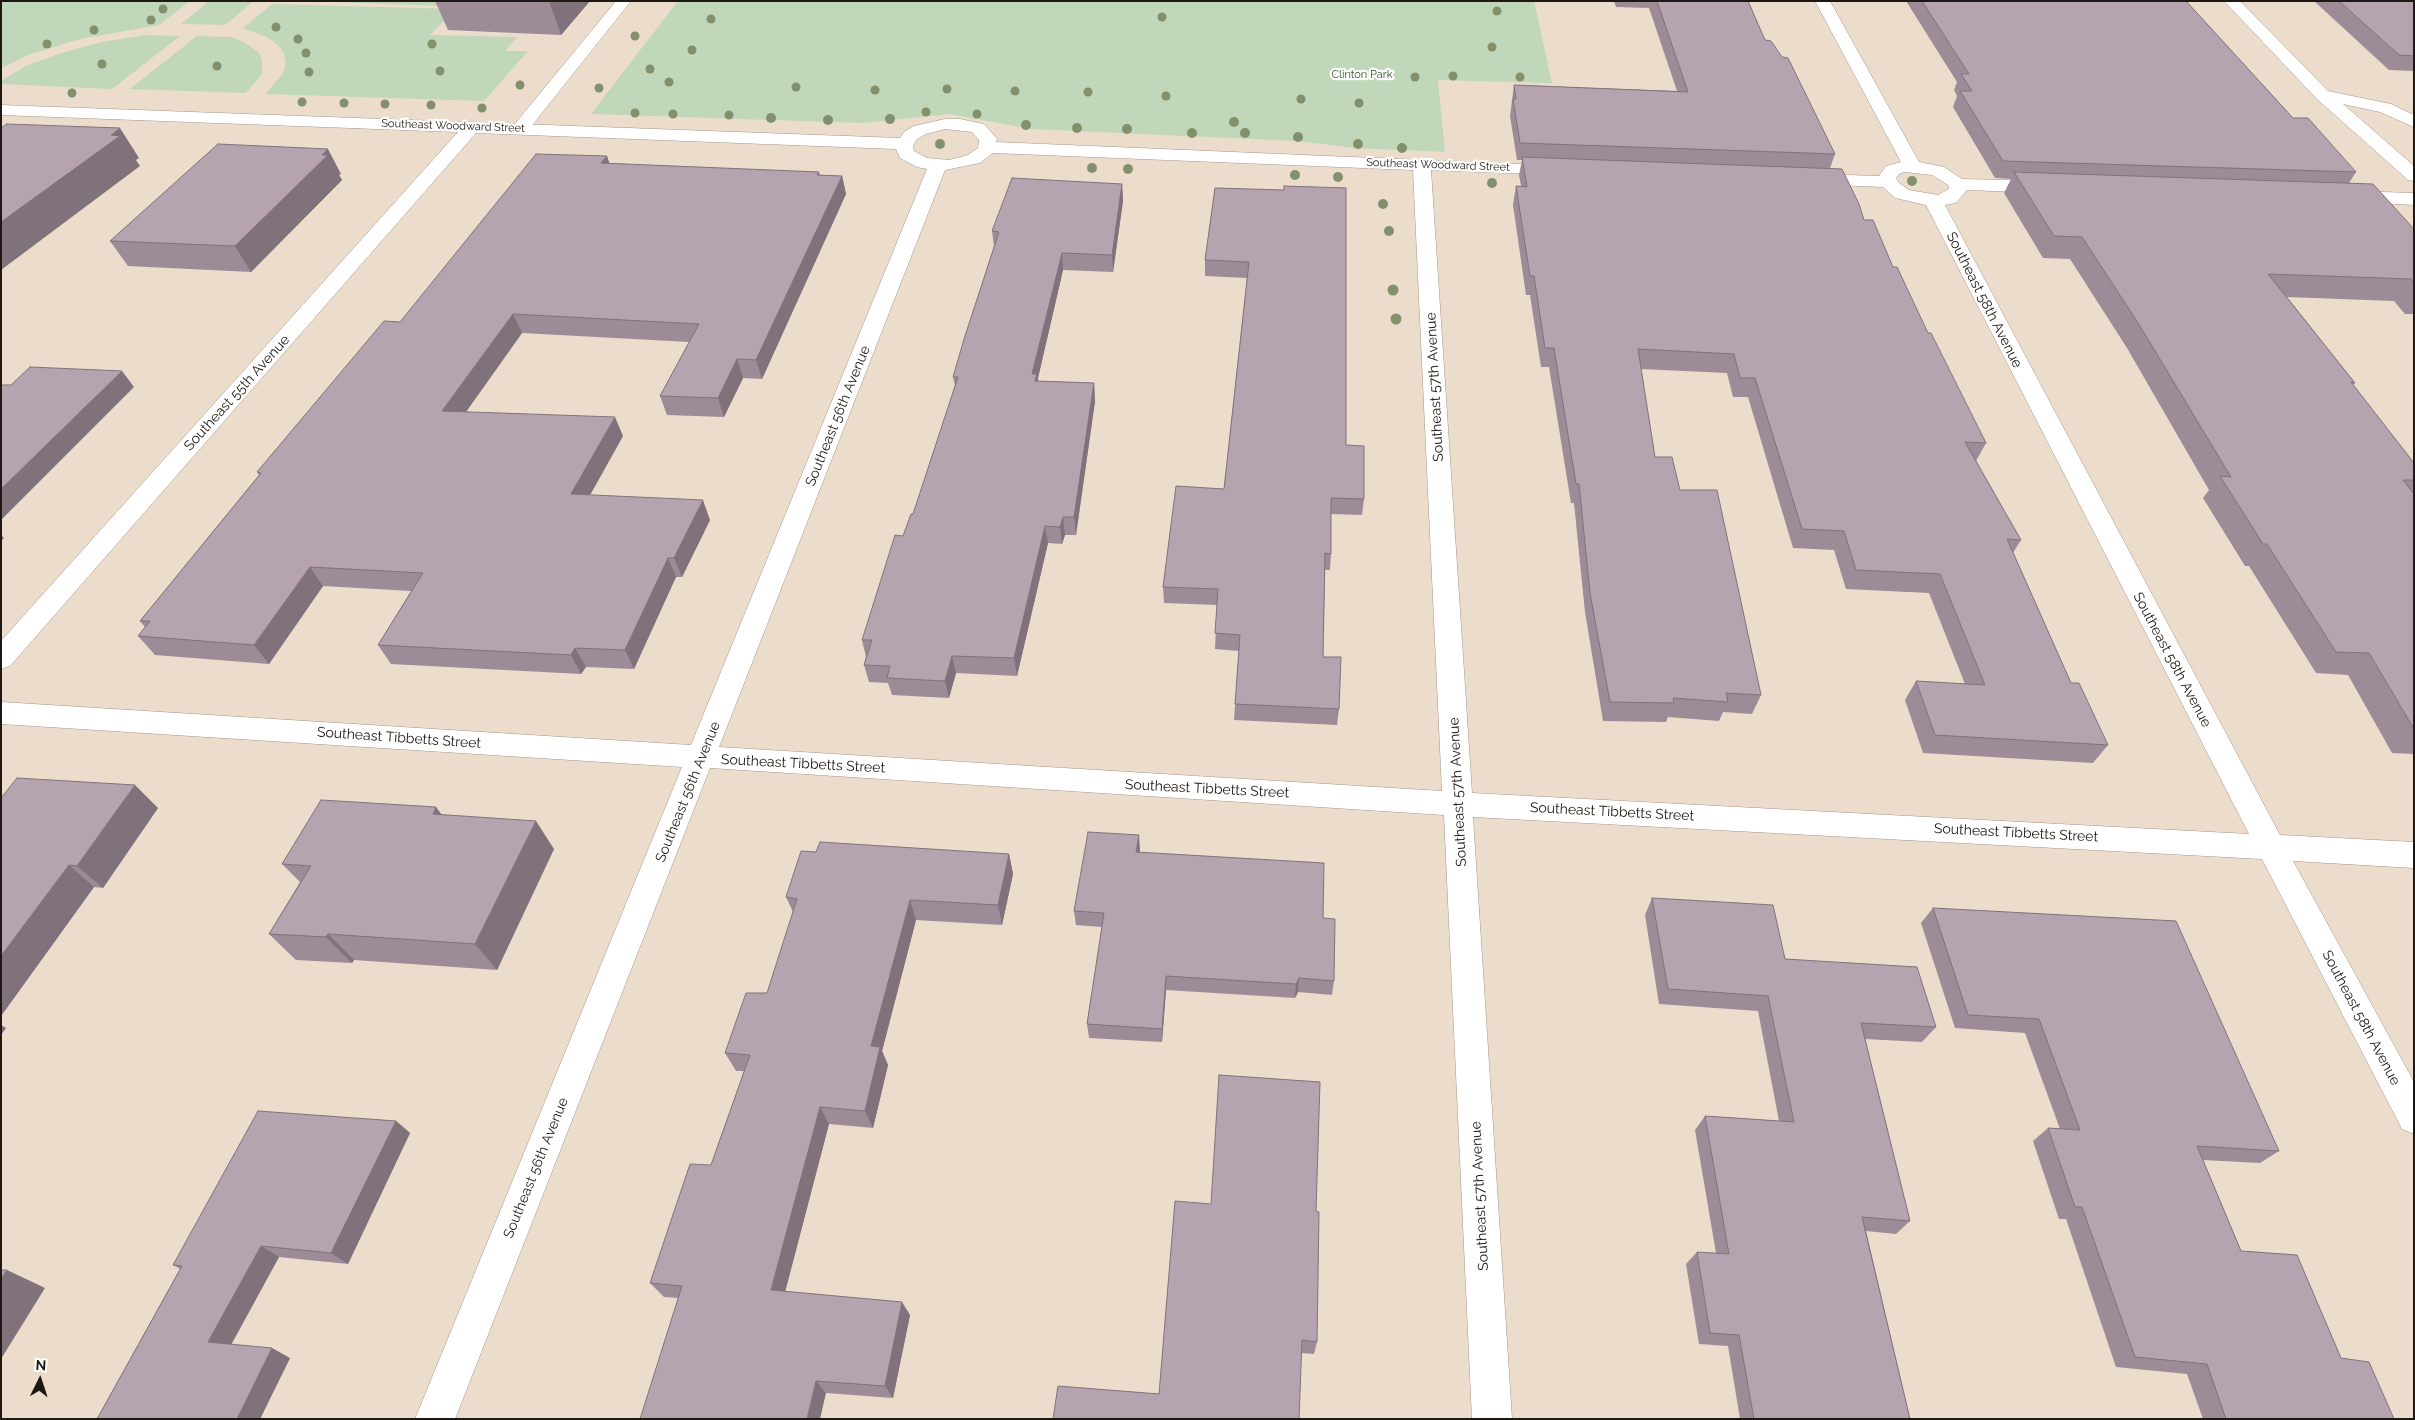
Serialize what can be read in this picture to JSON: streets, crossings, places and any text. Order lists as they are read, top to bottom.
{
  "streets": {
    "street": [
      "Southeast Woodward Street",
      "Southeast 58th Avenue",
      "Southeast 57th Avenue",
      "Southeast 55th Avenue",
      "Southeast 56th Avenue",
      "Southeast Tibbetts Street"
    ]
  },
  "crossings": [
    ["Southeast Woodward Street", "Southeast 57th Avenue"],
    ["Southeast Woodward Street", "Southeast 55th Avenue"],
    ["Southeast 58th Avenue", "Southeast Tibbetts Street"],
    ["Southeast 57th Avenue", "Southeast Tibbetts Street"],
    ["Southeast 56th Avenue", "Southeast Tibbetts Street"]
  ],
  "parks": ["Clinton Park"],
  "north": "top"
}
